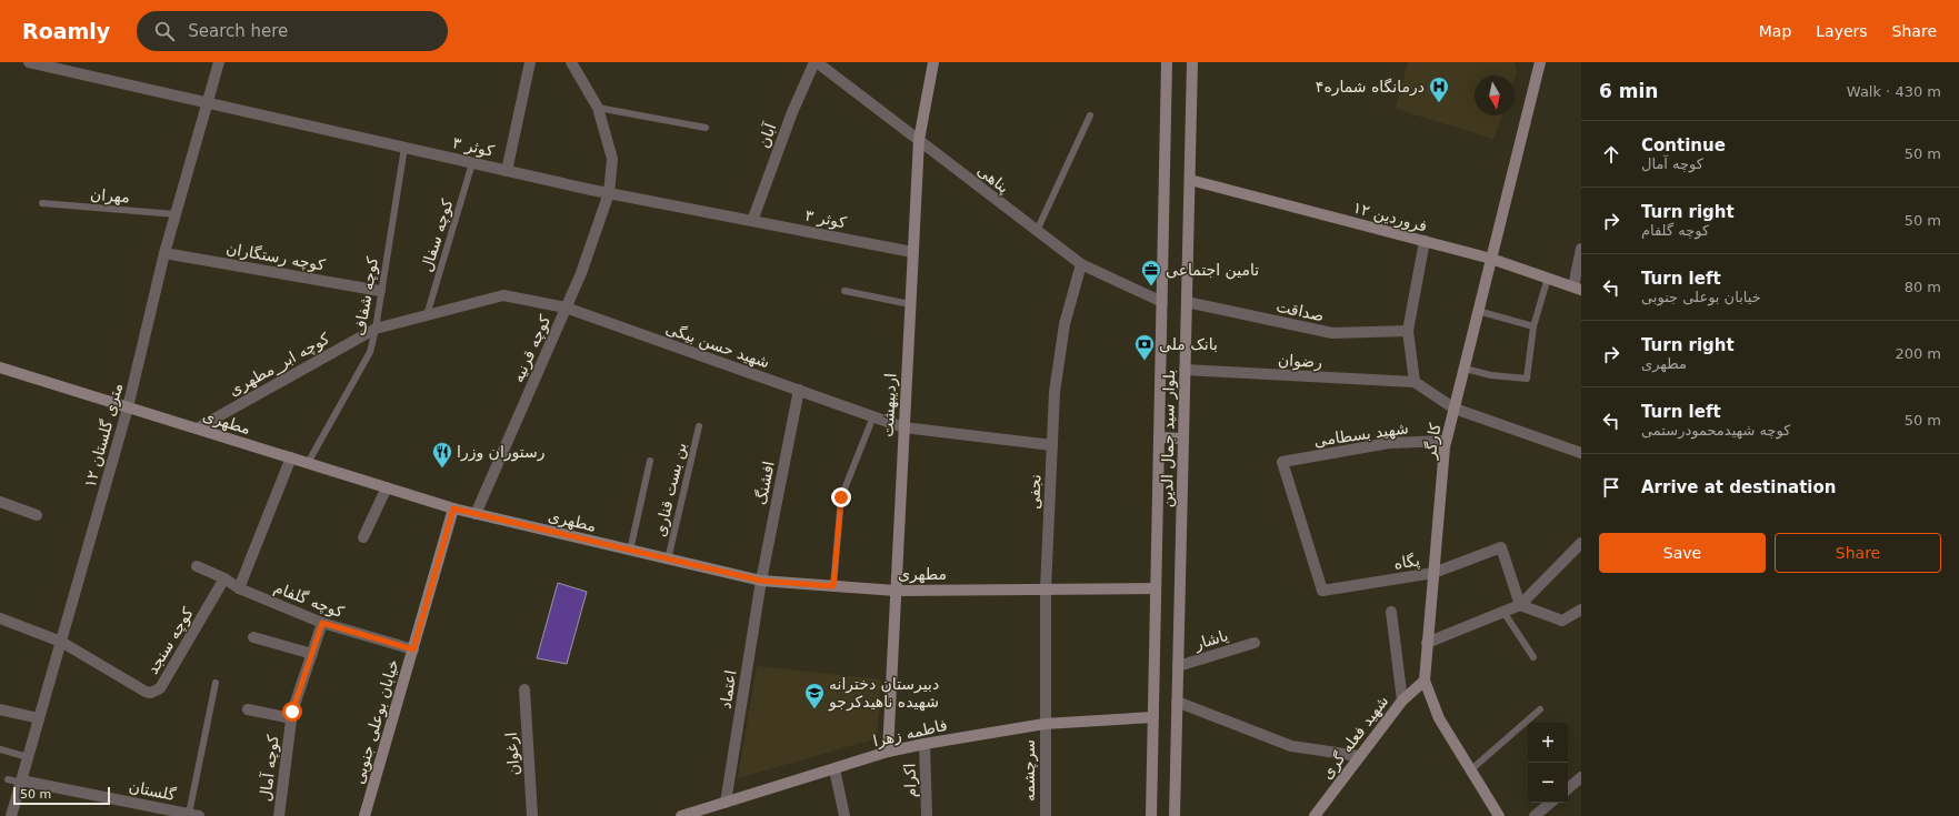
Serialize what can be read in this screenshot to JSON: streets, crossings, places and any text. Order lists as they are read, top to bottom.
{
  "streets": {
    "street": [
      "آبان",
      "کوثر ۳",
      "پناهی",
      "۱۲ فروردین",
      "کوچه رستگاران",
      "صداقت",
      "شهید حسن بیگی",
      "کوچه قرنیه",
      "رضوان",
      "کوچه ابر_مطهری",
      "اردیبهشت",
      "مطهری",
      "شهید بسطامی",
      "۱۲ متری گلستان",
      "بلوار سید جمال الدین",
      "کارگر",
      "افشنگ",
      "نجفی",
      "پگاه",
      "کوچه گلفام",
      "یاشار",
      "کوچه سنجد",
      "اعتماد",
      "خیابان بوعلی جنوبی",
      "فاطمه زهرا",
      "شهید فعله گری",
      "ارغوان",
      "کوچه آمال",
      "سرچشمه",
      "اکرام",
      "گلستان"
    ],
    "lane": [
      "مهران",
      "کوچه سفال",
      "کوچه شفاف",
      "بن بست قناری"
    ]
  },
  "crossings": [
    ["آبان", "کوثر ۳"],
    ["آبان", "پناهی"],
    ["کوثر ۳", "کوچه سفال"],
    ["کوثر ۳", "کوچه شفاف"],
    ["کوثر ۳", "کوچه قرنیه"],
    ["کوثر ۳", "اردیبهشت"],
    ["کوثر ۳", "۱۲ متری گلستان"],
    ["پناهی", "اردیبهشت"],
    ["پناهی", "بلوار سید جمال الدین"],
    ["پناهی", "نجفی"],
    ["مهران", "۱۲ متری گلستان"],
    ["۱۲ فروردین", "بلوار سید جمال الدین"],
    ["۱۲ فروردین", "کارگر"],
    ["کوچه سفال", "شهید حسن بیگی"],
    ["کوچه رستگاران", "کوچه شفاف"],
    ["کوچه رستگاران", "۱۲ متری گلستان"],
    ["کوچه شفاف", "شهید حسن بیگی"],
    ["کوچه شفاف", "کوچه ابر_مطهری"],
    ["کوچه شفاف", "مطهری"],
    ["صداقت", "بلوار سید جمال الدین"],
    ["شهید حسن بیگی", "کوچه قرنیه"],
    ["شهید حسن بیگی", "کوچه ابر_مطهری"],
    ["شهید حسن بیگی", "اردیبهشت"],
    ["شهید حسن بیگی", "افشنگ"],
    ["شهید حسن بیگی", "نجفی"],
    ["کوچه قرنیه", "مطهری"],
    ["رضوان", "بلوار سید جمال الدین"],
    ["کوچه ابر_مطهری", "مطهری"],
    ["اردیبهشت", "مطهری"],
    ["اردیبهشت", "فاطمه زهرا"],
    ["مطهری", "۱۲ متری گلستان"],
    ["مطهری", "بلوار سید جمال الدین"],
    ["مطهری", "افشنگ"],
    ["مطهری", "بن بست قناری"],
    ["مطهری", "نجفی"],
    ["مطهری", "اعتماد"],
    ["مطهری", "خیابان بوعلی جنوبی"],
    ["شهید بسطامی", "کارگر"],
    ["شهید بسطامی", "پگاه"],
    ["۱۲ متری گلستان", "کوچه سنجد"],
    ["۱۲ متری گلستان", "گلستان"],
    ["بلوار سید جمال الدین", "یاشار"],
    ["بلوار سید جمال الدین", "فاطمه زهرا"],
    ["کارگر", "پگاه"],
    ["کارگر", "شهید فعله گری"],
    ["افشنگ", "اعتماد"],
    ["نجفی", "فاطمه زهرا"],
    ["نجفی", "سرچشمه"],
    ["کوچه گلفام", "کوچه سنجد"],
    ["کوچه گلفام", "خیابان بوعلی جنوبی"],
    ["کوچه گلفام", "کوچه آمال"],
    ["اعتماد", "فاطمه زهرا"],
    ["فاطمه زهرا", "سرچشمه"],
    ["فاطمه زهرا", "اکرام"]
  ],
  "places": {
    "hospital": ["درمانگاه شماره۴"],
    "office": ["تامین اجتماعی"],
    "bank": ["بانک ملی"],
    "restaurant": ["رستوران وزرا"],
    "school or university": ["دبیرستان دخترانه شهیده ناهیدکرجو"]
  },
  "scale_bar": "50 m",
  "north": "bottom",
  "page": {
    "header": "Roamly",
    "search": "Search here",
    "nav": ["Map", "Layers", "Share"],
    "heading": ["6 min", "Walk · 430 m"],
    "list": [
      ["Continue", "کوچه آمال", "50 m"],
      ["Turn right", "کوچه گلفام", "50 m"],
      ["Turn left", "خیابان بوعلی جنوبی", "80 m"],
      ["Turn right", "مطهری", "200 m"],
      ["Turn left", "کوچه شهیدمحمودرستمی", "50 m"],
      "Arrive at destination"
    ],
    "buttons": ["Save", "Share"],
    "map_buttons": ["+", "−"],
    "scale": "50 m"
  }
}
